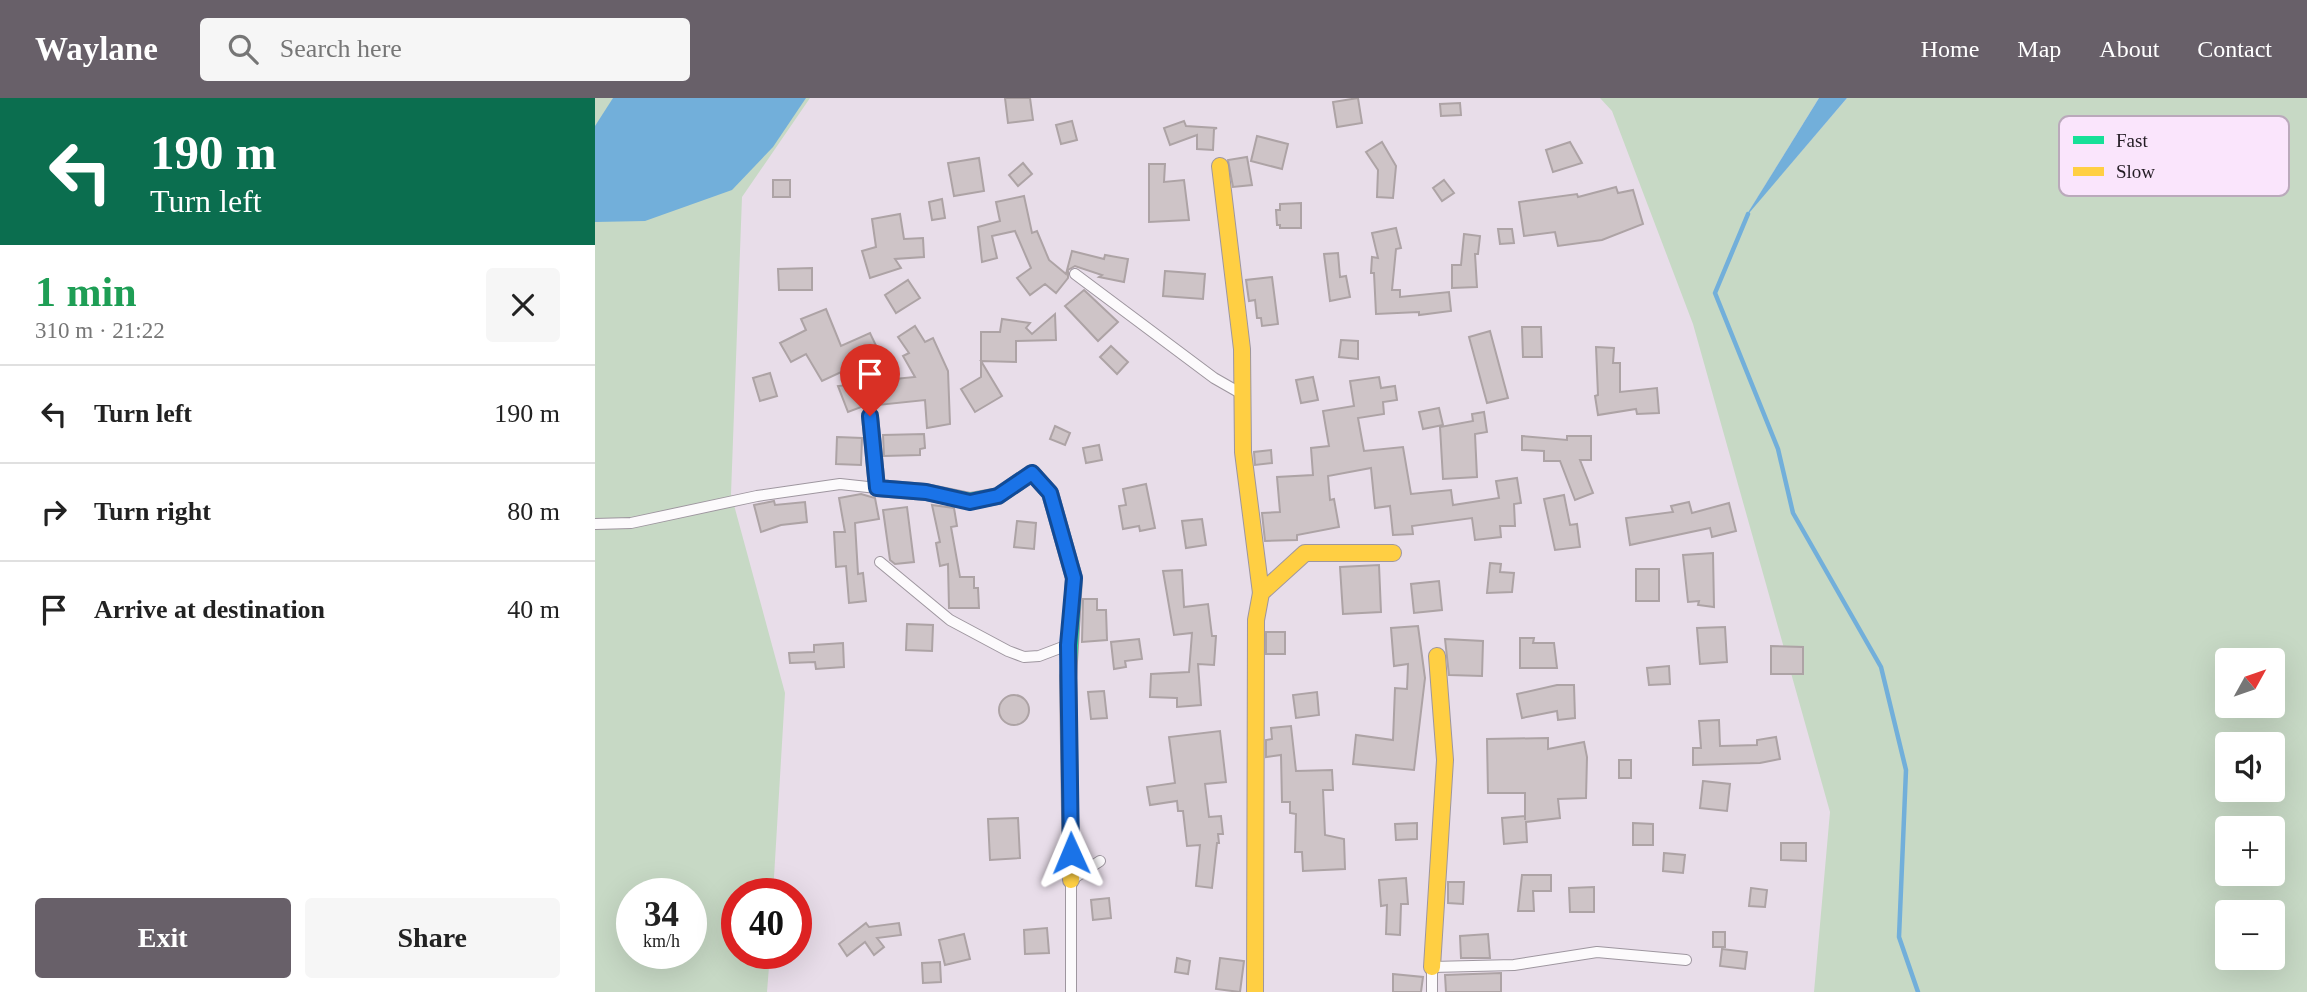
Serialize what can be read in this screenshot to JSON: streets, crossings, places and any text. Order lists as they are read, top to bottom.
{
  "legend": ["Fast", "Slow"],
  "north": "top right",
  "page": {
    "header": "Waylane",
    "search": "Search here",
    "nav": [
      "Home",
      "Map",
      "About",
      "Contact"
    ],
    "turn": ["190 m", "Turn left"],
    "heading": ["1 min", "310 m · 21:22"],
    "list": [
      {
        "name": "Turn left",
        "value": "190 m"
      },
      {
        "name": "Turn right",
        "value": "80 m"
      },
      {
        "name": "Arrive at destination",
        "value": "40 m"
      }
    ],
    "map_buttons": ["+", "−"],
    "speed": "34 km/h",
    "limit": "40",
    "buttons": ["Exit", "Share"]
  }
}
